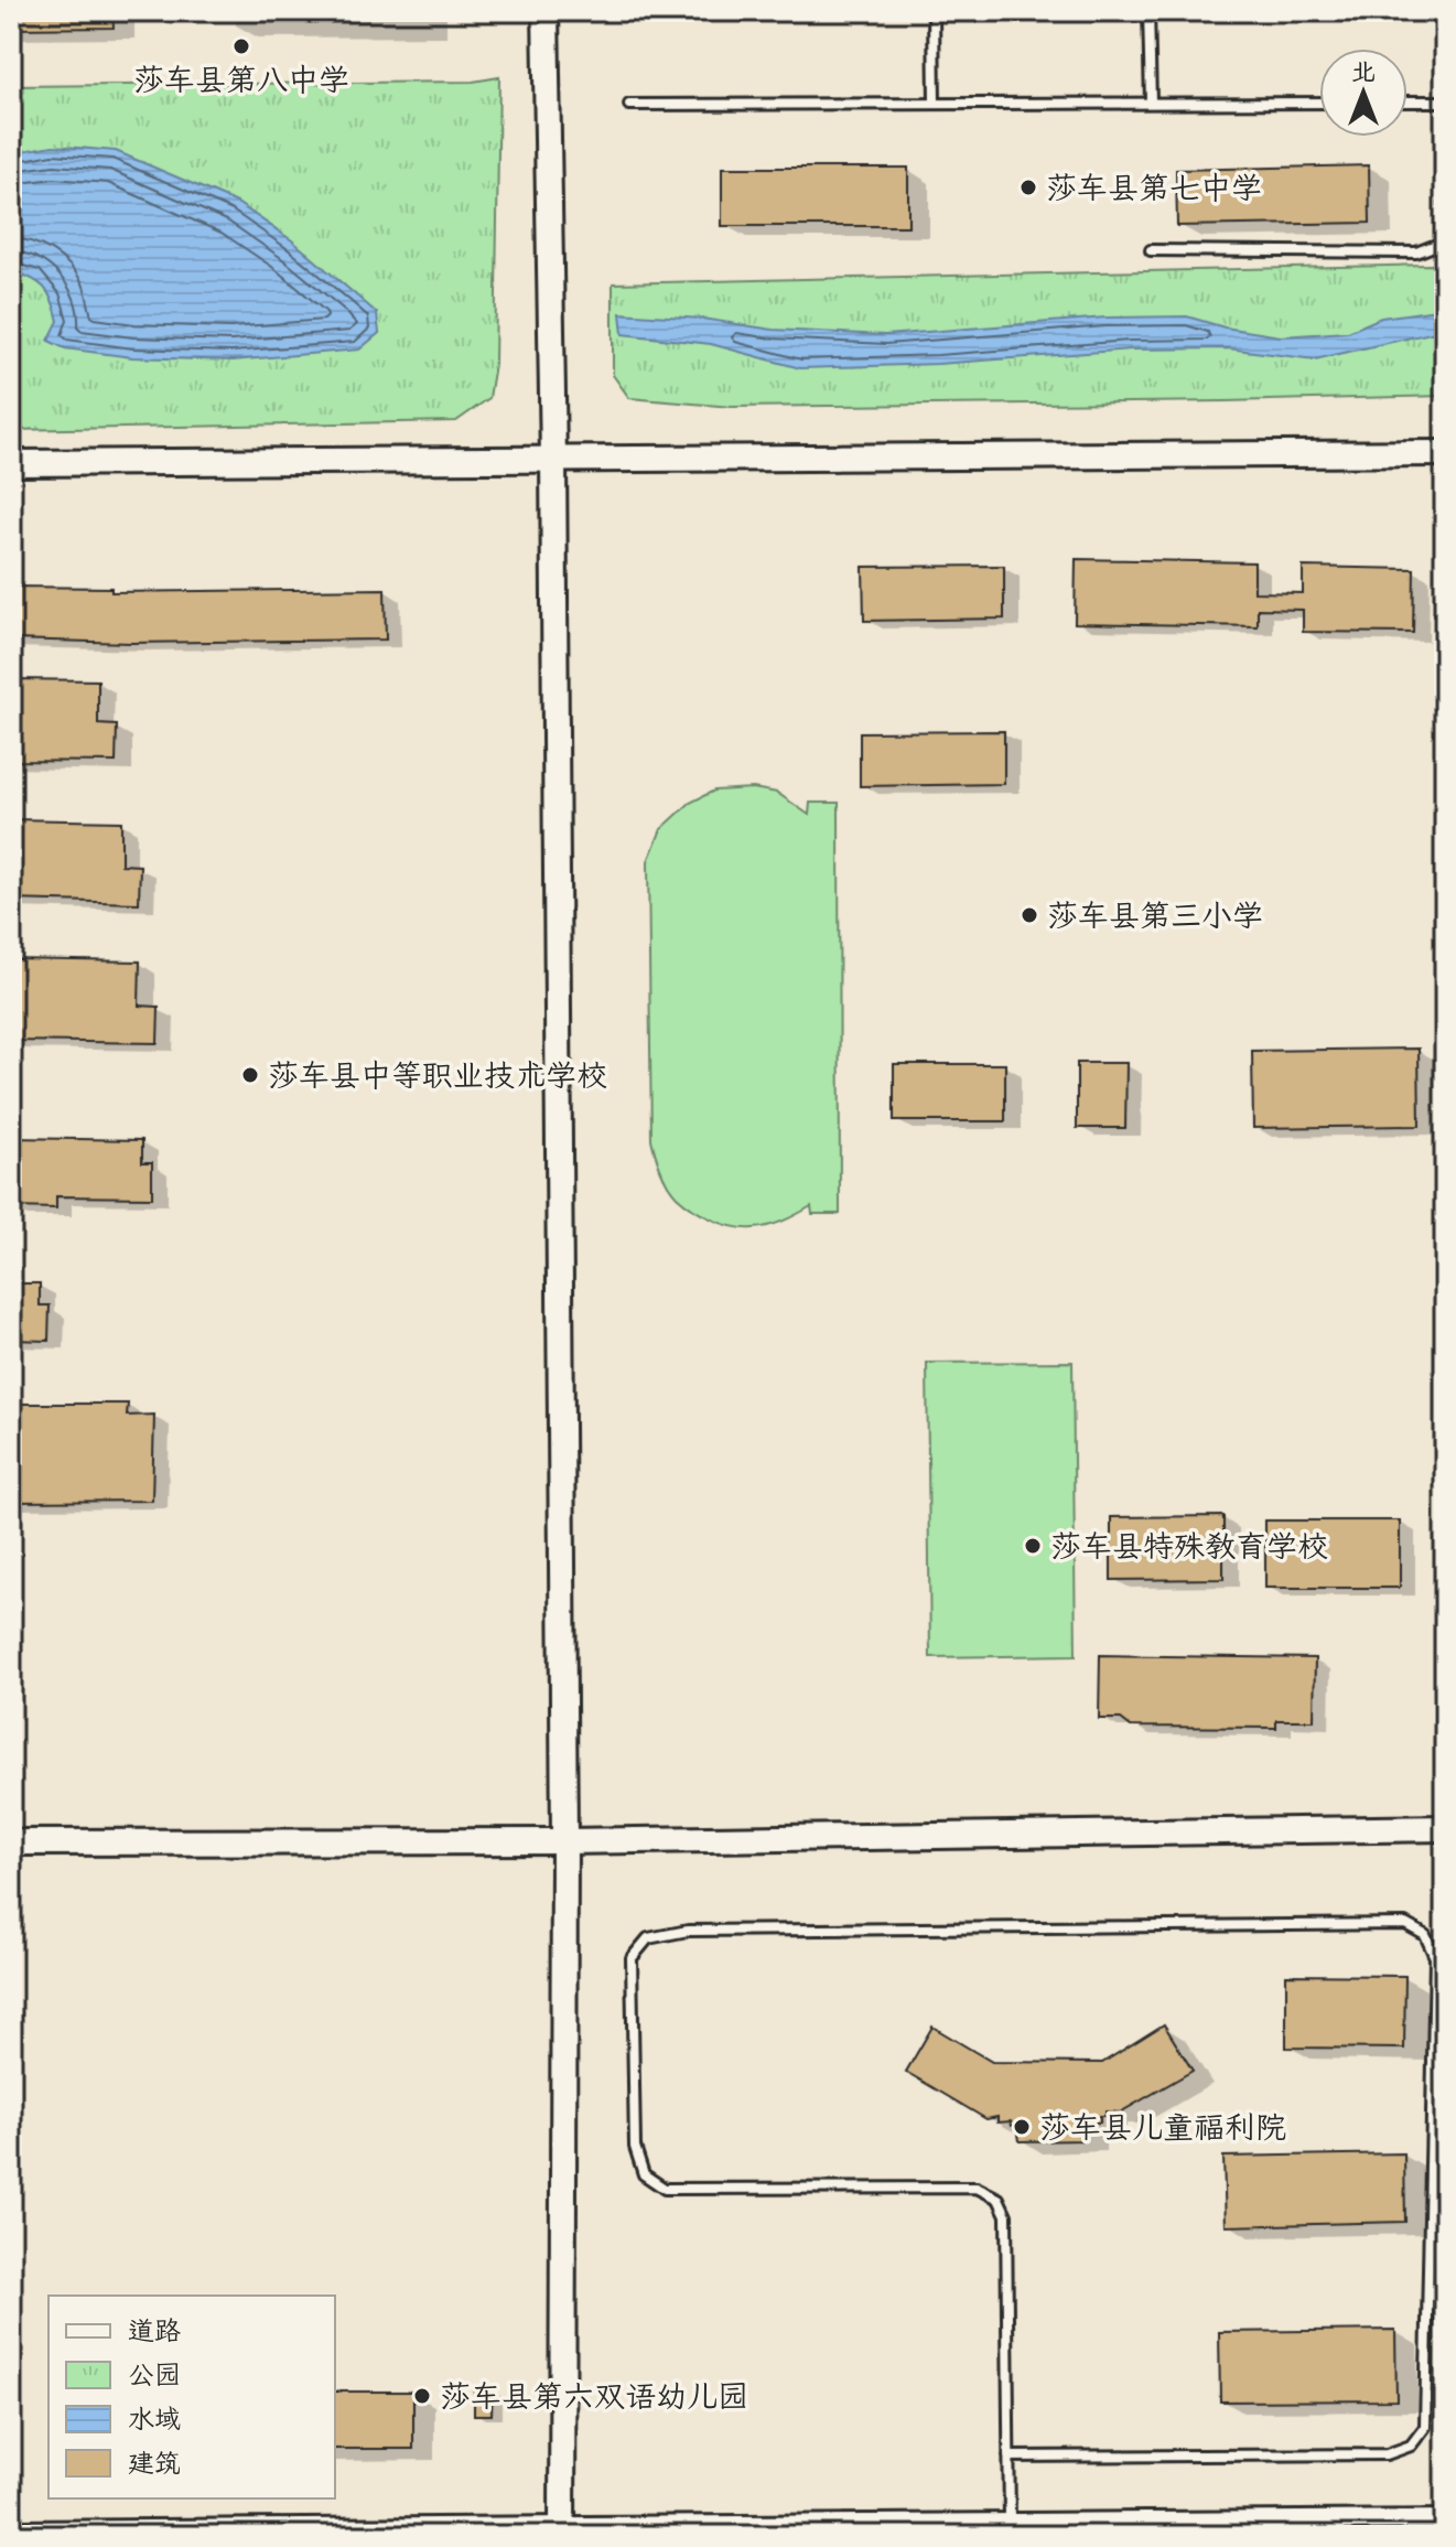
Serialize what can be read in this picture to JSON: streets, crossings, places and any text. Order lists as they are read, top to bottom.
{
  "places": [
    "莎车县第八中学",
    "莎车县第七中学",
    "莎车县第三小学",
    "莎车县中等职业技术学校",
    "莎车县特殊教育学校",
    "莎车县儿童福利院",
    "莎车县第六双语幼儿园"
  ],
  "legend": [
    "道路",
    "公园",
    "水域",
    "建筑"
  ],
  "north": "top"
}
